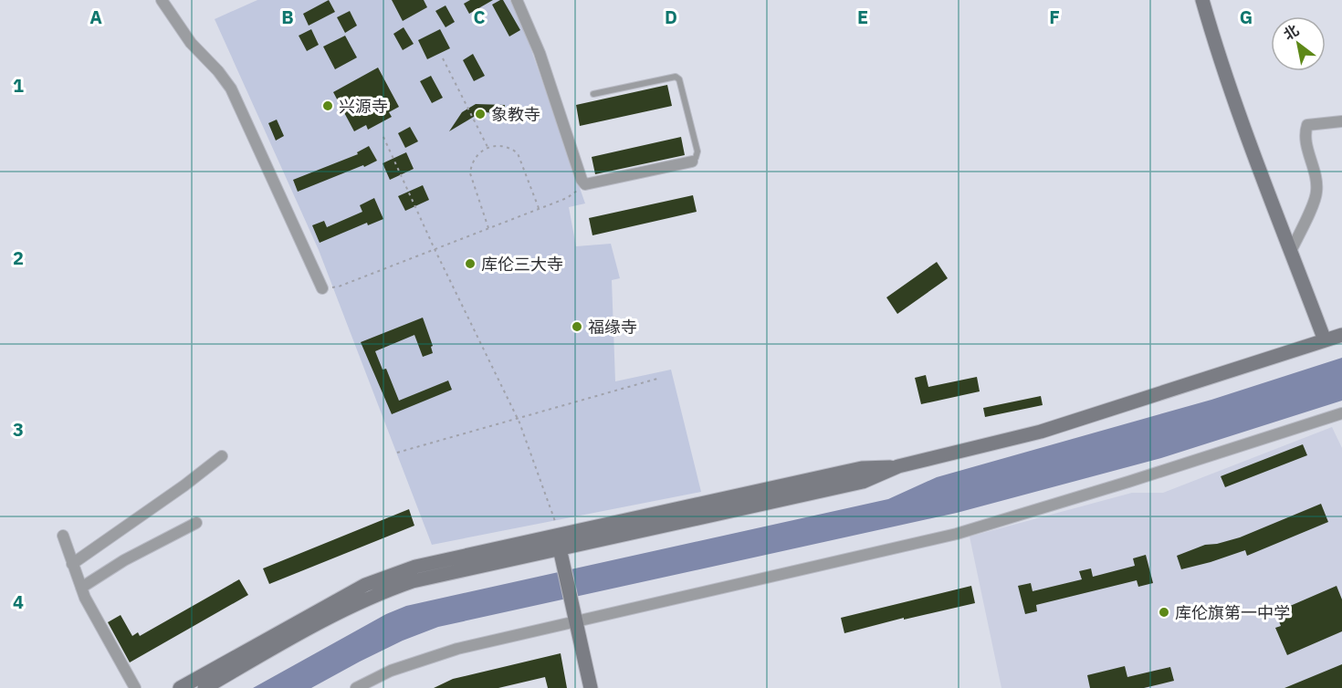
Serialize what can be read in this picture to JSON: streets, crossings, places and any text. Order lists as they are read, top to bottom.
{
  "places": [
    "兴源寺",
    "象教寺",
    "库伦三大寺",
    "福缘寺",
    "库伦旗第一中学"
  ],
  "north": "top left",
  "grid": {
    "columns": [
      "A",
      "B",
      "C",
      "D",
      "E",
      "F",
      "G"
    ],
    "rows": [
      "1",
      "2",
      "3",
      "4"
    ]
  }
}
